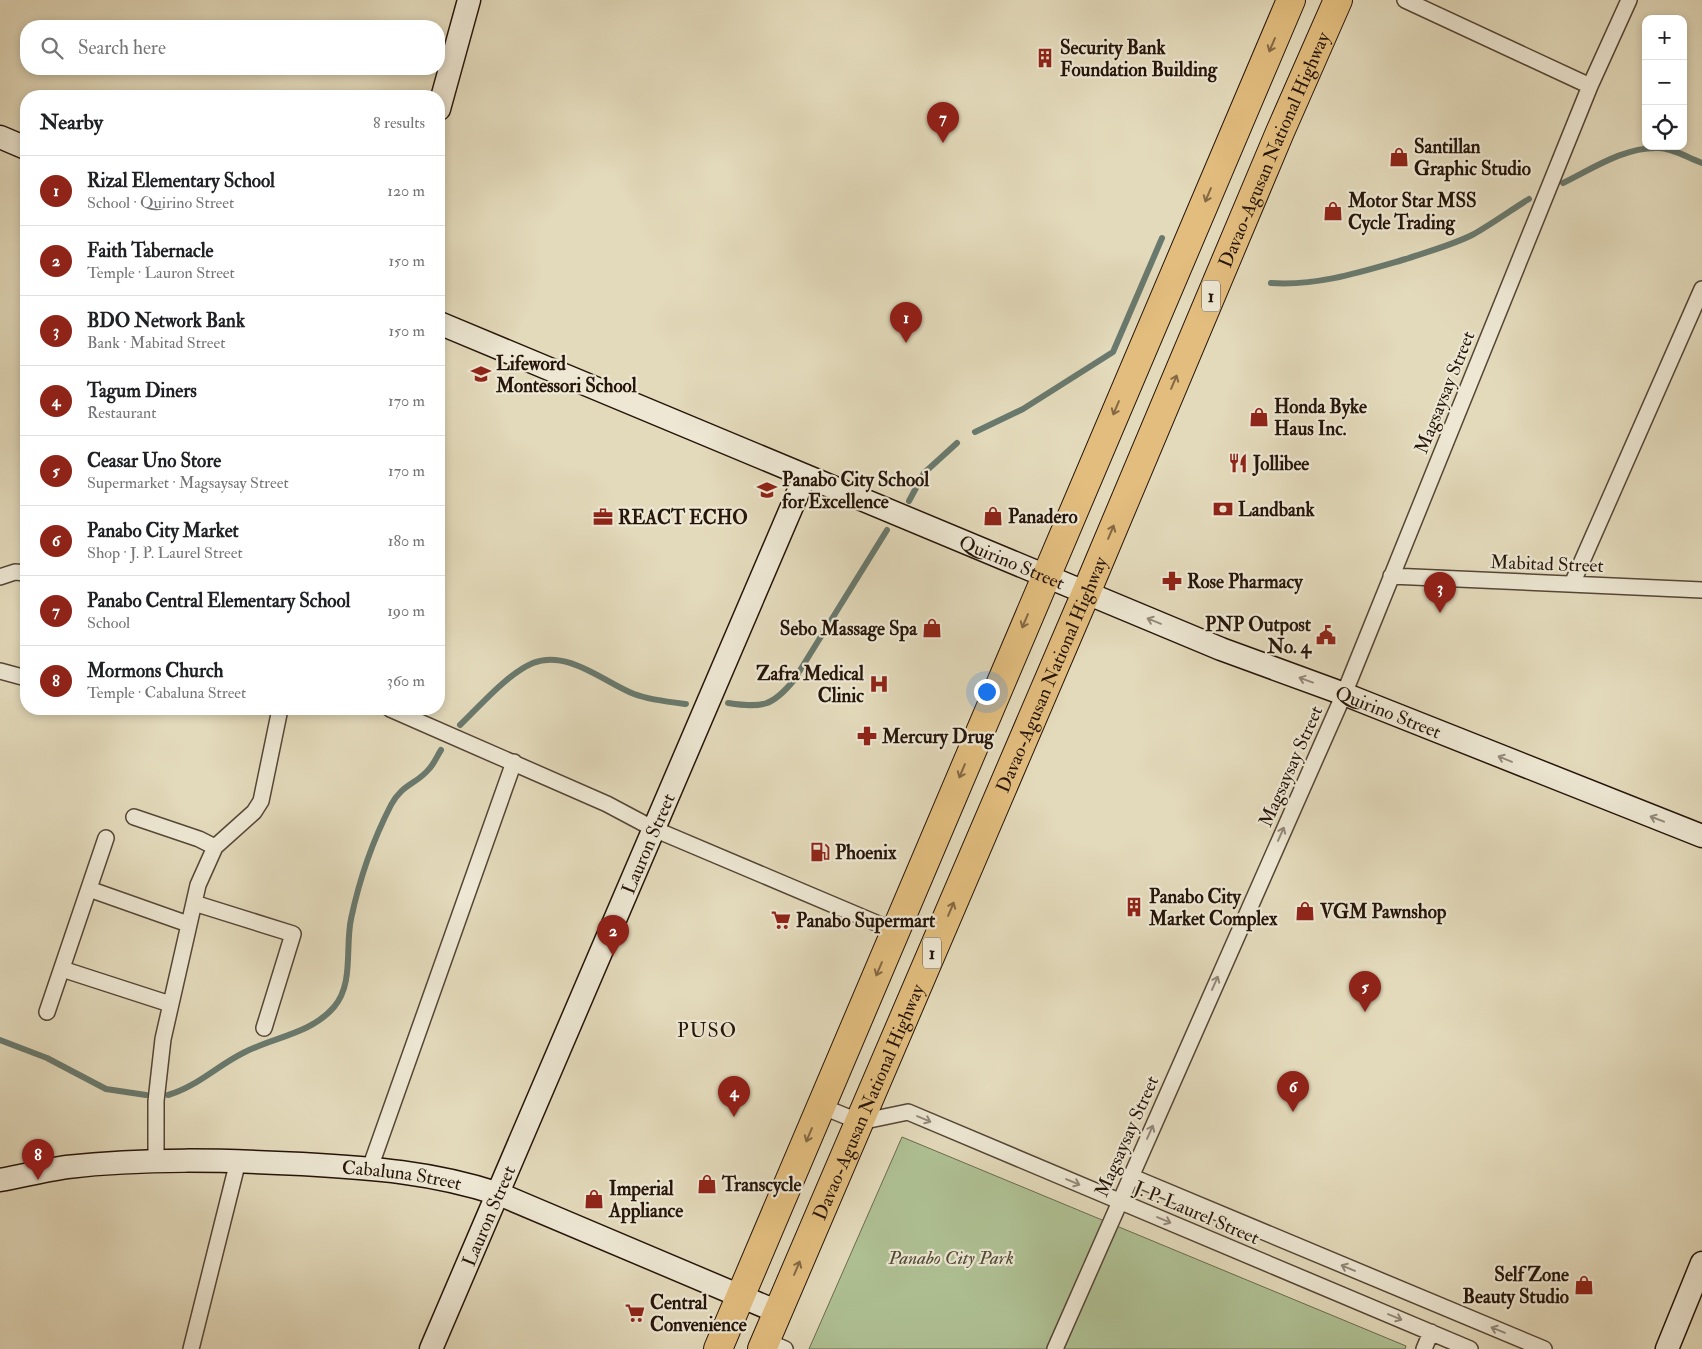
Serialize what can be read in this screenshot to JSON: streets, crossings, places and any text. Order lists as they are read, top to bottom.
{
  "streets": {
    "highway": ["Davao-Agusan National Highway", "1"],
    "street": [
      "Magsaysay Street",
      "Quirino Street",
      "Mabitad Street",
      "Lauron Street",
      "Cabaluna Street",
      "J. P. Laurel Street"
    ]
  },
  "crossings": [
    ["Davao-Agusan National Highway", "Quirino Street"],
    ["Davao-Agusan National Highway", "Cabaluna Street"],
    ["Davao-Agusan National Highway", "J. P. Laurel Street"],
    ["Magsaysay Street", "Quirino Street"],
    ["Magsaysay Street", "Mabitad Street"],
    ["Magsaysay Street", "J. P. Laurel Street"],
    ["Quirino Street", "Lauron Street"],
    ["Lauron Street", "Cabaluna Street"]
  ],
  "one_way": ["Magsaysay Street", "Quirino Street"],
  "districts": ["PUSO"],
  "parks": ["Panabo City Park"],
  "places": {
    "building": ["Security Bank Foundation Building", "Panabo City Market Complex"],
    "shop": [
      "Santillan Graphic Studio",
      "Motor Star MSS Cycle Trading",
      "Honda Byke Haus Inc.",
      "Panadero",
      "Sebo Massage Spa",
      "VGM Pawnshop",
      "Transcycle",
      "Imperial Appliance",
      "Self Zone Beauty Studio"
    ],
    "school or university": ["Lifeword Montessori School", "Panabo City School for Excellence"],
    "restaurant": ["Jollibee"],
    "bank": ["Landbank"],
    "office": ["REACT ECHO"],
    "pharmacy": ["Rose Pharmacy", "Mercury Drug"],
    "public building": ["PNP Outpost No. 4"],
    "hospital": ["Zafra Medical Clinic"],
    "fuel station": ["Phoenix"],
    "supermarket": ["Panabo Supermart", "Central Convenience"]
  },
  "page": {
    "map_buttons": ["+", "−"],
    "search": "Search here",
    "heading": ["Nearby", "8 results"],
    "pins": [
      "7",
      "1",
      "3",
      "2",
      "5",
      "6",
      "4",
      "8"
    ],
    "list": [
      {
        "mark": "1",
        "name": "Rizal Elementary School",
        "note": "School · Quirino Street",
        "value": "120 m"
      },
      {
        "mark": "2",
        "name": "Faith Tabernacle",
        "note": "Temple · Lauron Street",
        "value": "150 m"
      },
      {
        "mark": "3",
        "name": "BDO Network Bank",
        "note": "Bank · Mabitad Street",
        "value": "150 m"
      },
      {
        "mark": "4",
        "name": "Tagum Diners",
        "note": "Restaurant",
        "value": "170 m"
      },
      {
        "mark": "5",
        "name": "Ceasar Uno Store",
        "note": "Supermarket · Magsaysay Street",
        "value": "170 m"
      },
      {
        "mark": "6",
        "name": "Panabo City Market",
        "note": "Shop · J. P. Laurel Street",
        "value": "180 m"
      },
      {
        "mark": "7",
        "name": "Panabo Central Elementary School",
        "note": "School",
        "value": "190 m"
      },
      {
        "mark": "8",
        "name": "Mormons Church",
        "note": "Temple · Cabaluna Street",
        "value": "360 m"
      }
    ]
  }
}
